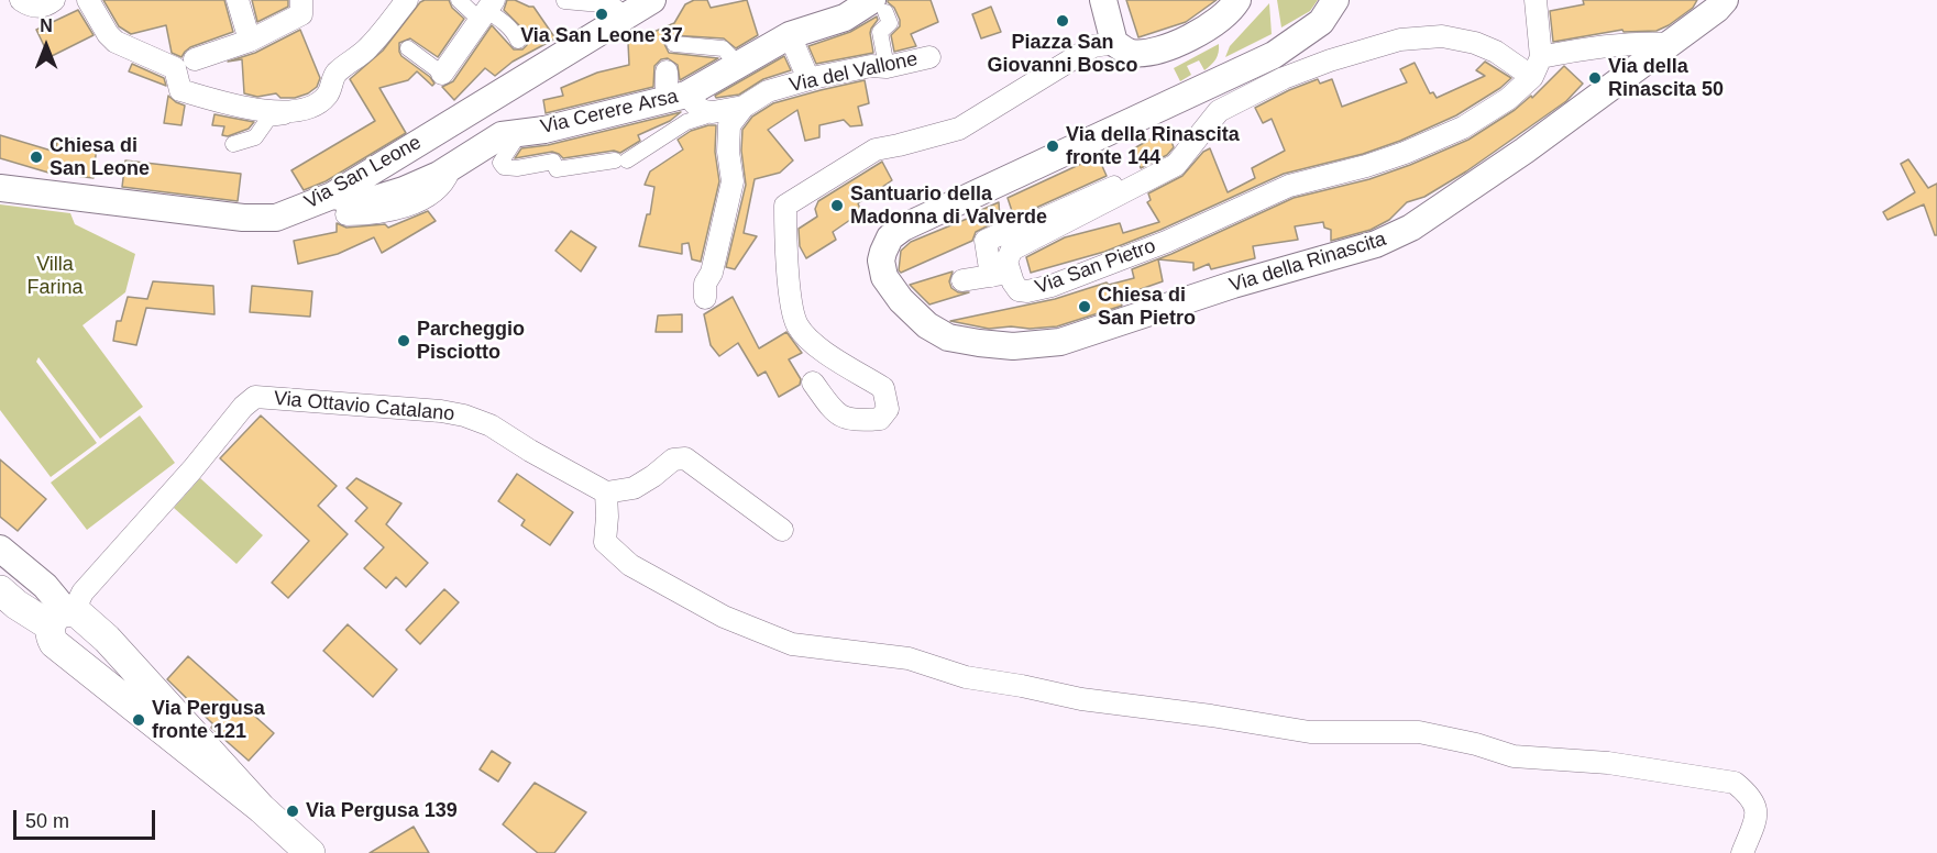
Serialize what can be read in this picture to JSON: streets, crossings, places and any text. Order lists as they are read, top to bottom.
{
  "streets": {
    "street": [
      "Via del Vallone",
      "Via Cerere Arsa",
      "Via San Leone",
      "Via della Rinascita",
      "Via San Pietro",
      "Via Ottavio Catalano"
    ]
  },
  "crossings": [
    ["Via del Vallone", "Via Cerere Arsa"],
    ["Via Cerere Arsa", "Via San Leone"]
  ],
  "parks": ["Villa Farina"],
  "places": [
    "Via San Leone 37",
    "Piazza San Giovanni Bosco",
    "Via della Rinascita 50",
    "Via della Rinascita fronte 144",
    "Chiesa di San Leone",
    "Santuario della Madonna di Valverde",
    "Chiesa di San Pietro",
    "Parcheggio Pisciotto",
    "Via Pergusa fronte 121",
    "Via Pergusa 139"
  ],
  "scale_bar": "50 m",
  "north": "top"
}
